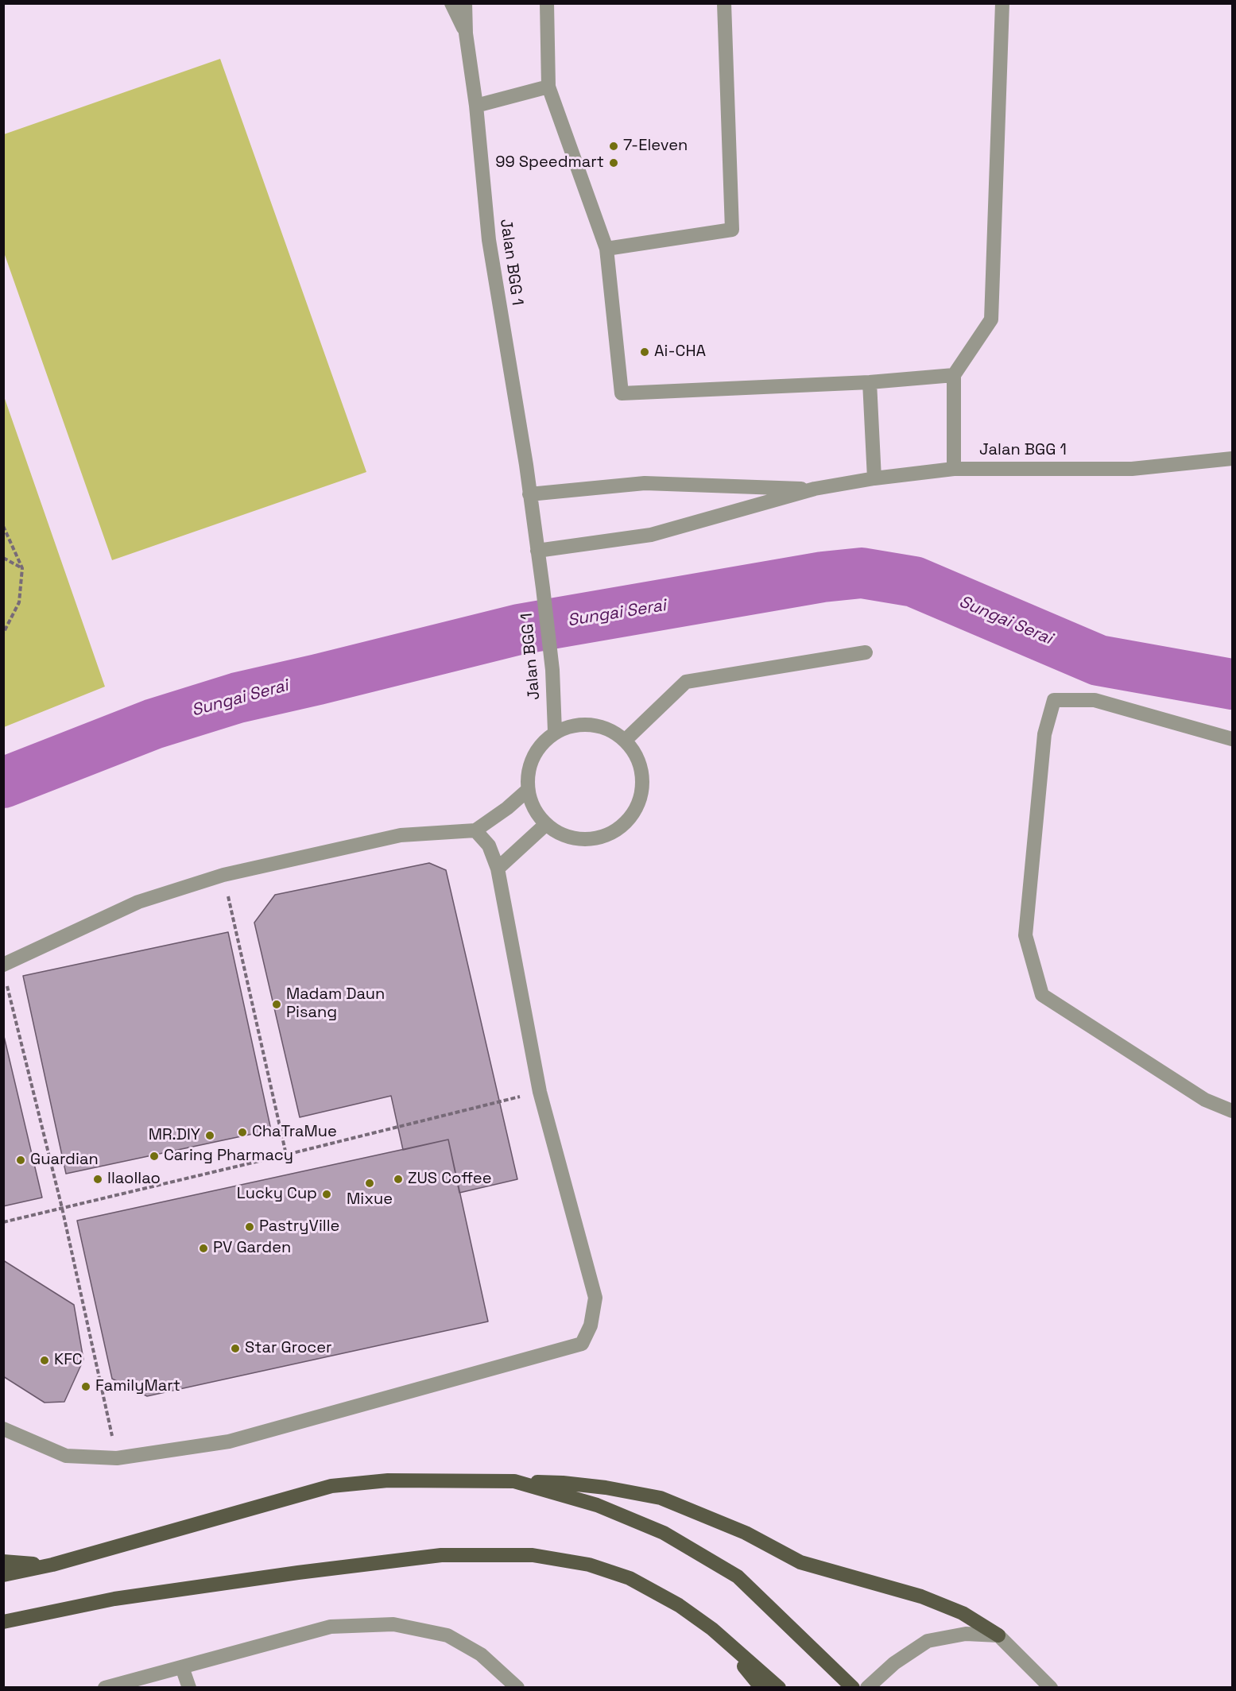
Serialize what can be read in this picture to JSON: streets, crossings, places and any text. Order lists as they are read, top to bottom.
{
  "streets": {
    "street": ["Jalan BGG 1"]
  },
  "water": ["Sungai Serai"],
  "places": [
    "7-Eleven",
    "99 Speedmart",
    "Ai-CHA",
    "Madam Daun Pisang",
    "ChaTraMue",
    "MR.DIY",
    "Caring Pharmacy",
    "Guardian",
    "llaoIIao",
    "ZUS Coffee",
    "Mixue",
    "Lucky Cup",
    "PastryVille",
    "PV Garden",
    "Star Grocer",
    "KFC",
    "FamilyMart"
  ]
}
